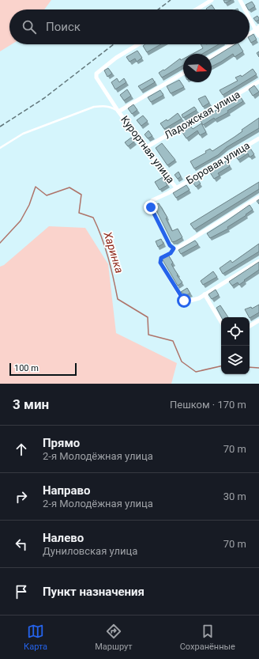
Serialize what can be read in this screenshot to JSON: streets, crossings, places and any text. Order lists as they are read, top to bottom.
{
  "streets": {
    "street": ["Ладожская улица", "Курортная улица", "Боровая улица"]
  },
  "crossings": [
    ["Ладожская улица", "Курортная улица"],
    ["Курортная улица", "Боровая улица"]
  ],
  "water": ["Харинка"],
  "scale_bar": "100 m",
  "north": "right",
  "page": {
    "search": "Поиск",
    "scale": "100 m",
    "heading": ["3 мин", "Пешком · 170 m"],
    "list": [
      ["Прямо", "2-я Молодёжная улица", "70 m"],
      ["Направо", "2-я Молодёжная улица", "30 m"],
      ["Налево", "Дуниловская улица", "70 m"],
      "Пункт назначения"
    ],
    "nav": ["Карта", "Маршрут", "Сохранённые"]
  }
}
